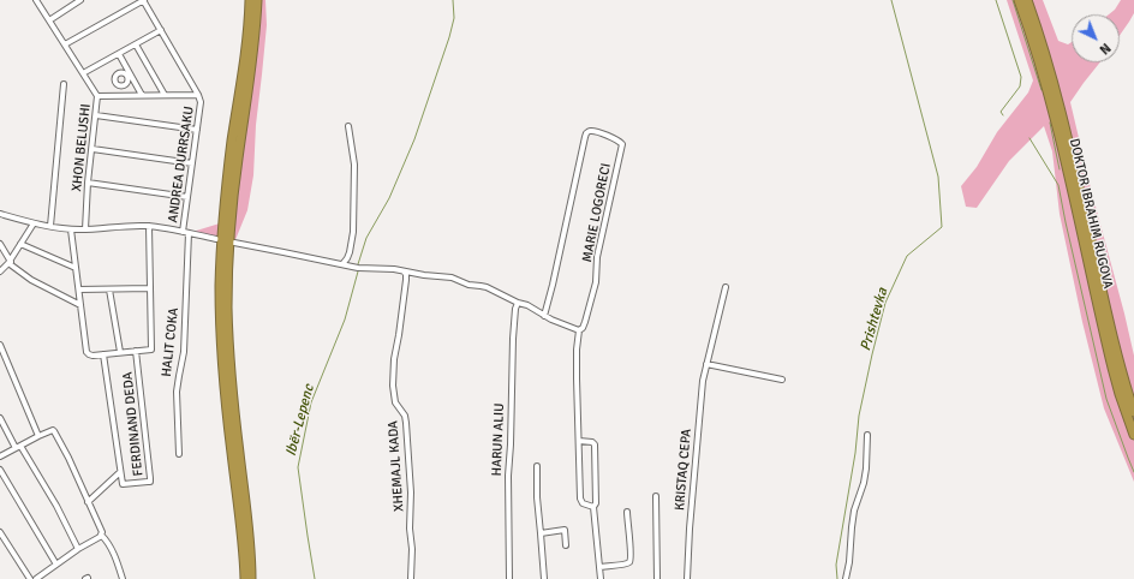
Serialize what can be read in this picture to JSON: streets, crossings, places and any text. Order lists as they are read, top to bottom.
{
  "streets": {
    "highway": ["DOKTOR IBRAHIM RUGOVA"],
    "street": [
      "XHON BELUSHI",
      "ANDREA DURRSAKU",
      "MARIE LOGORECI",
      "HALIT COKA",
      "FERDINAND DEDA",
      "HARUN ALIU",
      "XHEMAJL KADA",
      "KRISTAQ CEPA"
    ]
  },
  "crossings": [
    ["ANDREA DURRSAKU", "HALIT COKA"]
  ],
  "water": ["Prishtevka", "Ibër-Lepenc"],
  "north": "bottom right"
}
